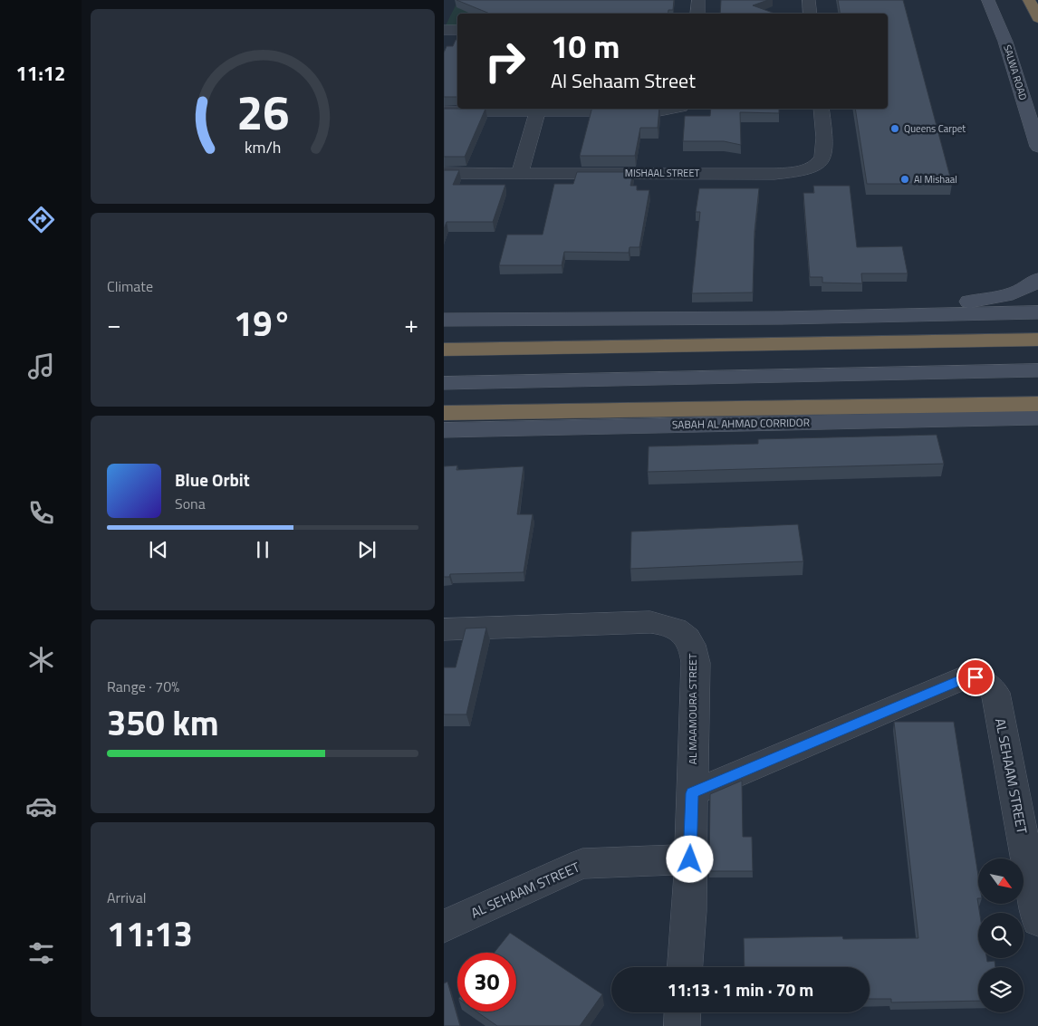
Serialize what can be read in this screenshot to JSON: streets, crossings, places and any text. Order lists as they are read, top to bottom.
{
  "streets": {
    "highway": ["SABAH AL AHMAD CORRIDOR"],
    "main road": ["SALWA ROAD"],
    "street": ["MISHAAL STREET", "AL MAAMOURA STREET", "AL SEHAAM STREET"]
  },
  "crossings": [
    ["AL MAAMOURA STREET", "AL SEHAAM STREET"]
  ],
  "places": ["Queens Carpet", "Al Mishaal"],
  "north": "bottom right",
  "page": {
    "tabs": "11:12",
    "turn": ["10 m", "Al Sehaam Street"],
    "tile": [
      "Climate",
      ["Range · 70%", "350 km"],
      ["Arrival", "11:13"]
    ],
    "heat": ["−", "19°", "+"],
    "song": ["Blue Orbit", "Sona"],
    "limit": "30",
    "trip": "11:13 · 1 min · 70 m",
    "gauge": ["26", "km/h"]
  }
}
